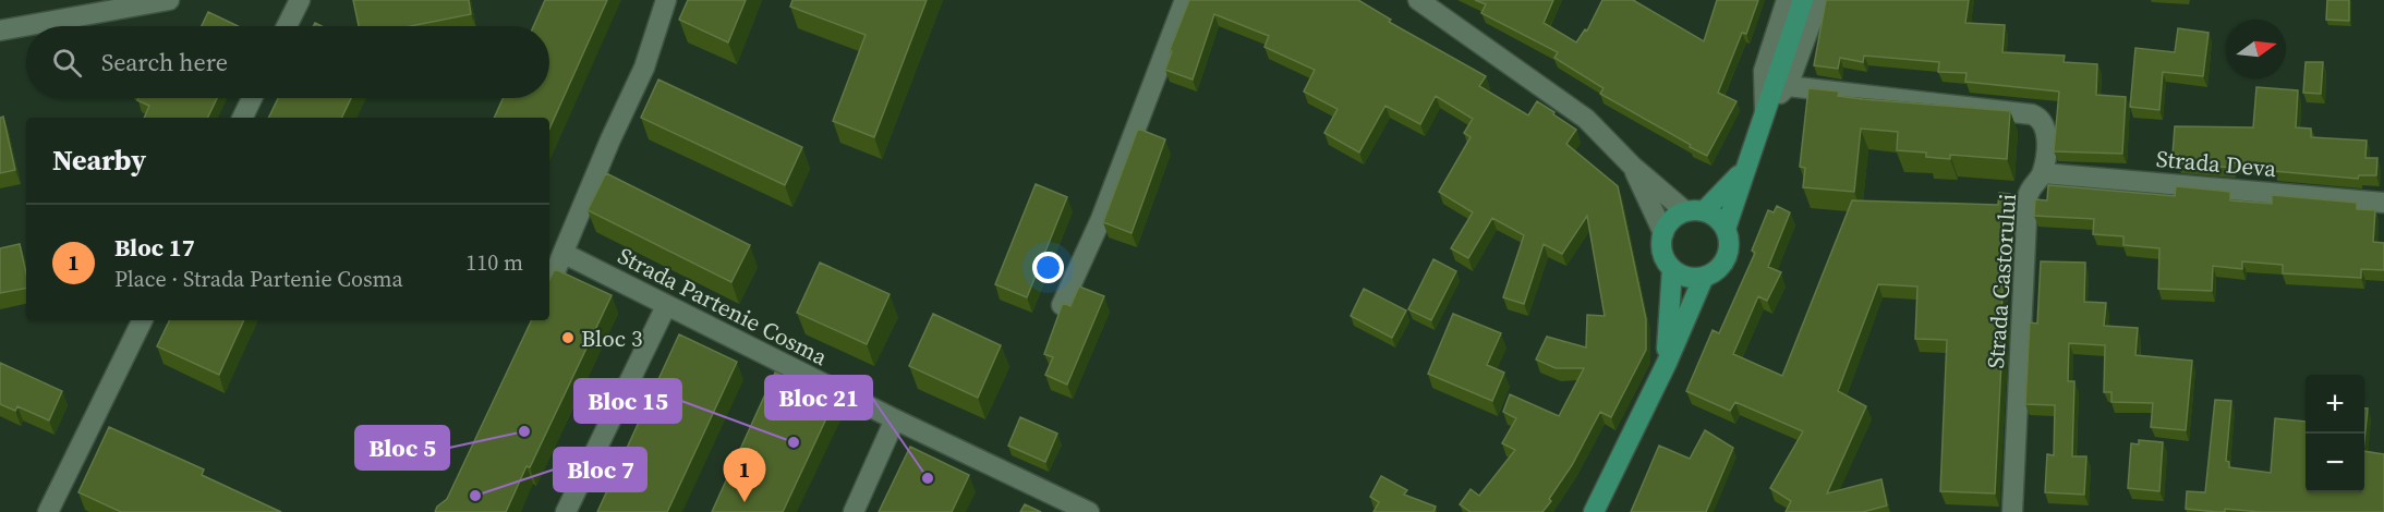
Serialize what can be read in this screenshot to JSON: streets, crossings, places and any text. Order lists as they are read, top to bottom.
{
  "streets": {
    "street": ["Strada Deva", "Strada Castorului", "Strada Partenie Cosma"]
  },
  "crossings": [
    ["Strada Deva", "Strada Castorului"]
  ],
  "places": [
    "Bloc 3",
    "Bloc 5",
    "Bloc 15",
    "Bloc 21",
    "Bloc 7"
  ],
  "north": "right",
  "page": {
    "search": "Search here",
    "heading": "Nearby",
    "list": [
      {
        "mark": "1",
        "name": "Bloc 17",
        "note": "Place · Strada Partenie Cosma",
        "value": "110 m"
      }
    ],
    "map_buttons": ["+", "−"],
    "pins": "1"
  }
}
